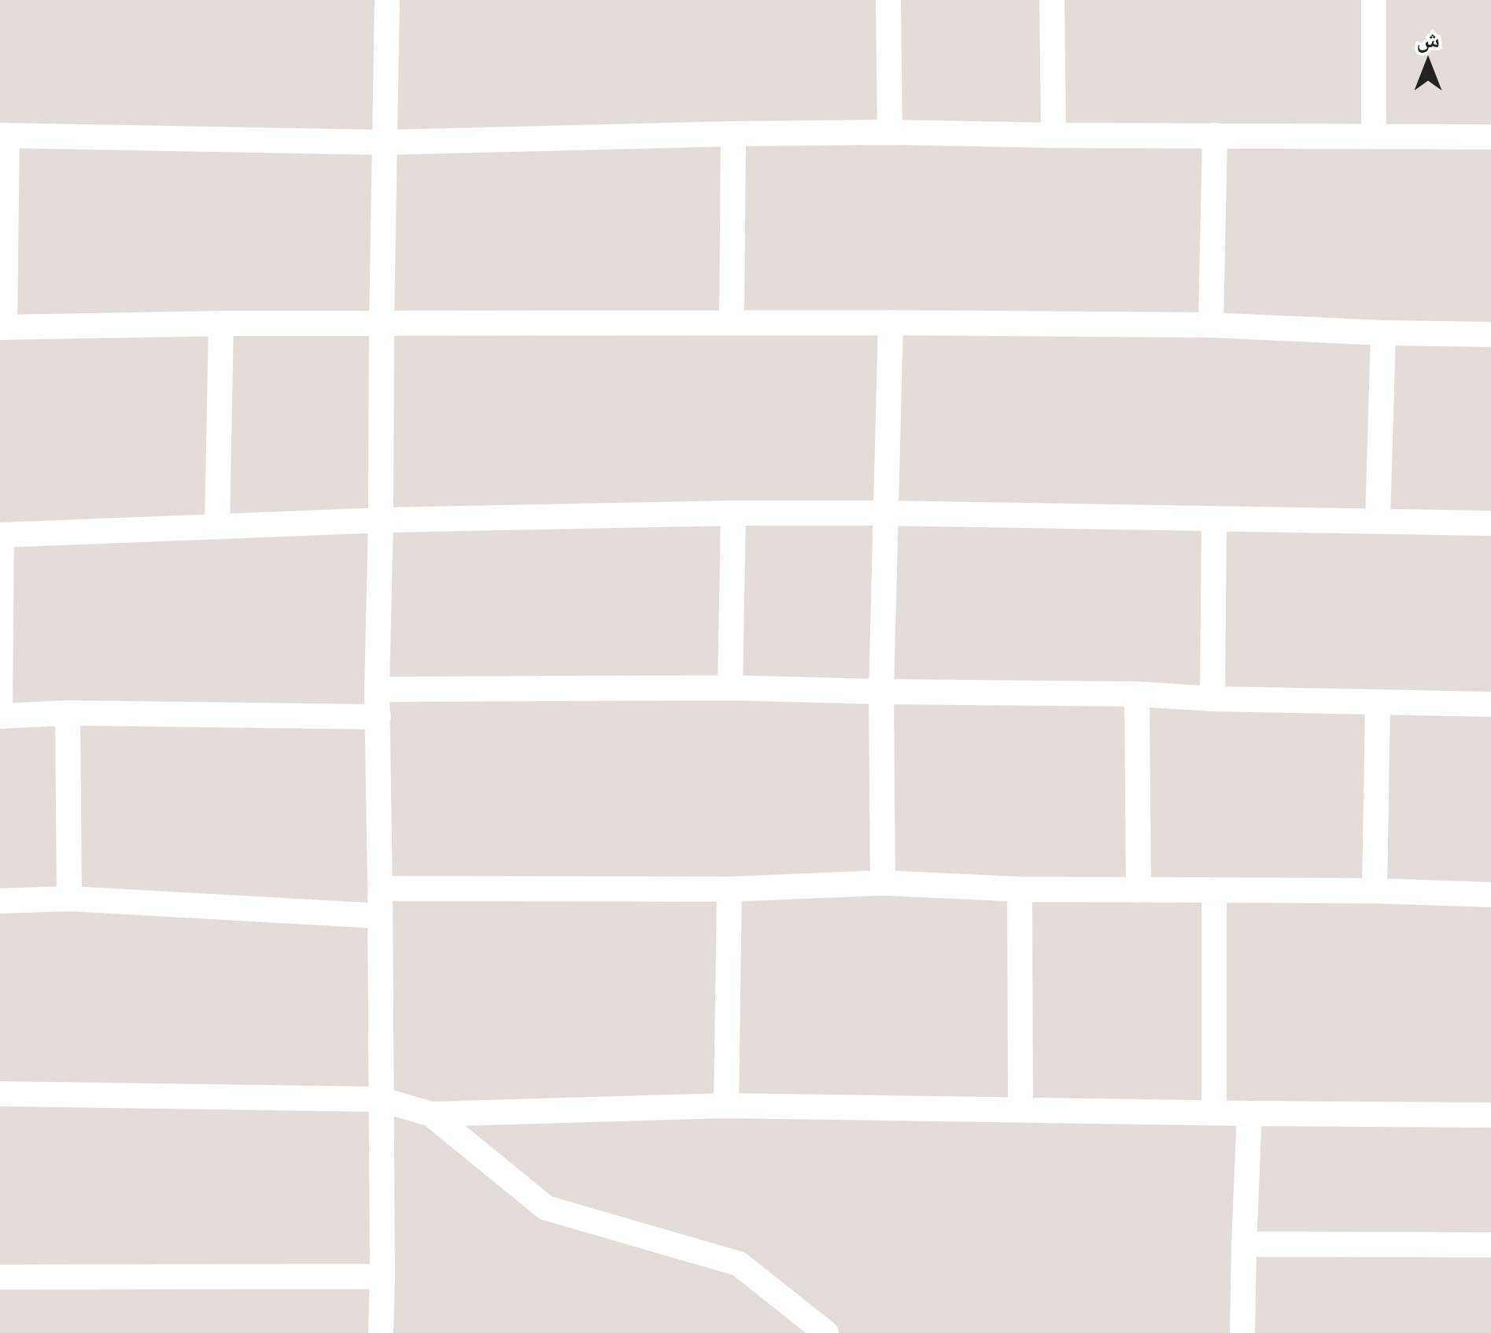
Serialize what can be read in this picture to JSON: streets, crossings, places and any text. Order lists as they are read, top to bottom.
{
  "north": "top"
}
